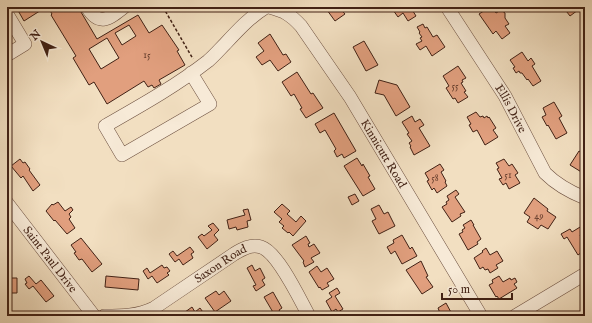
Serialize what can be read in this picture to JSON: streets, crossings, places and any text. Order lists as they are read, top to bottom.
{
  "streets": {
    "street": [
      "Ellis Drive",
      "Kinnicutt Road",
      "Saint Paul Drive",
      "Saxon Road"
    ]
  },
  "house_numbers": [
    "15",
    "55",
    "51",
    "58",
    "49"
  ],
  "scale_bar": "50 m",
  "north": "top left"
}
